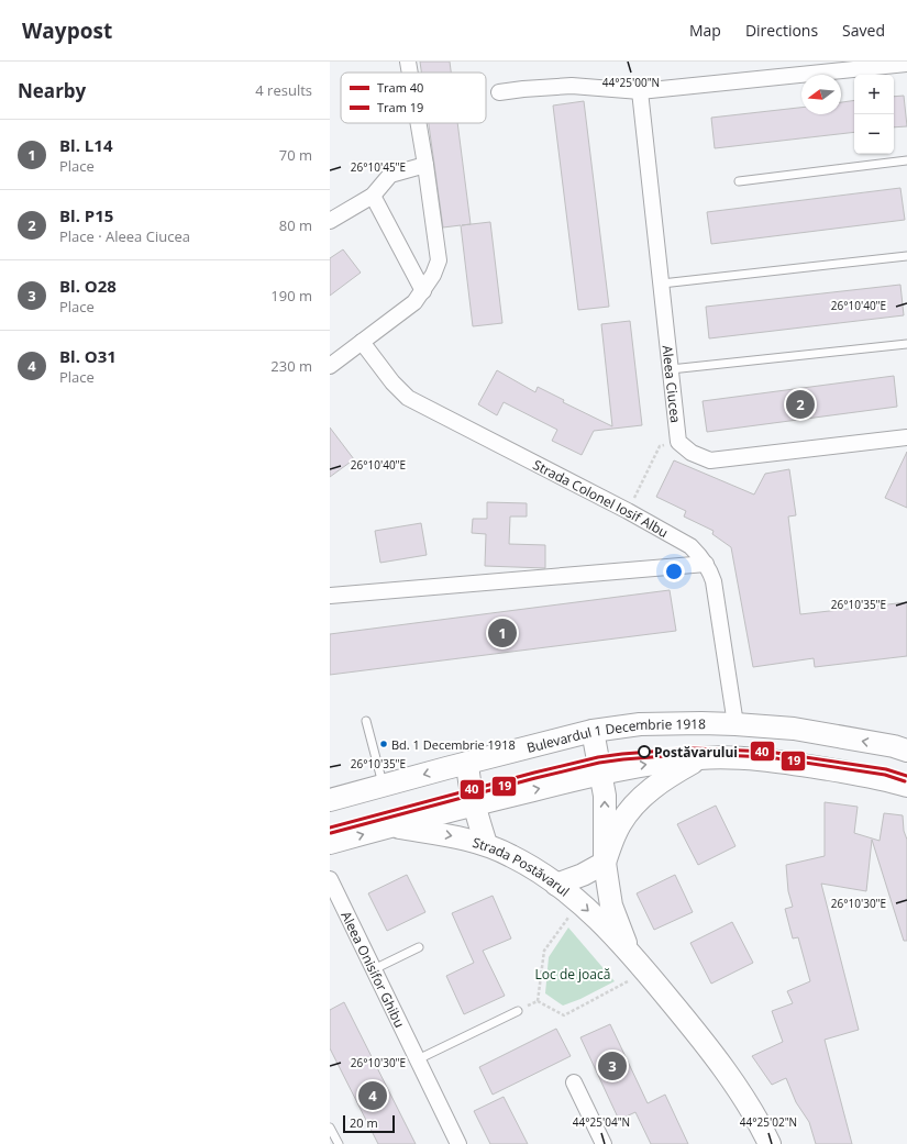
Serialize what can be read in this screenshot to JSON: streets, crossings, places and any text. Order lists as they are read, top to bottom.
{
  "streets": {
    "main road": ["Bulevardul 1 Decembrie 1918", "Strada Postăvarul"],
    "street": ["Aleea Ciucea", "Strada Colonel Iosif Albu", "Aleea Onisifor Ghibu"]
  },
  "crossings": [
    ["Strada Colonel Iosif Albu", "Bulevardul 1 Decembrie 1918"],
    ["Bulevardul 1 Decembrie 1918", "Strada Postăvarul"]
  ],
  "parks": ["Loc de joacă"],
  "places": ["Bd. 1 Decembrie 1918", "Postăvarului"],
  "lines": ["tram line 40", "tram line 19"],
  "legend": ["Tram 40", "Tram 19"],
  "scale_bar": "20 m",
  "north": "left",
  "page": {
    "header": "Waypost",
    "nav": ["Map", "Directions", "Saved"],
    "heading": ["Nearby", "4 results"],
    "map_buttons": ["+", "−"],
    "list": [
      {
        "mark": "1",
        "name": "Bl. L14",
        "note": "Place",
        "value": "70 m"
      },
      {
        "mark": "2",
        "name": "Bl. P15",
        "note": "Place · Aleea Ciucea",
        "value": "80 m"
      },
      {
        "mark": "3",
        "name": "Bl. O28",
        "note": "Place",
        "value": "190 m"
      },
      {
        "mark": "4",
        "name": "Bl. O31",
        "note": "Place",
        "value": "230 m"
      }
    ],
    "pins": [
      "2",
      "1",
      "3",
      "4"
    ],
    "scale": "20 m"
  },
  "coordinates": [
    "44°25'00\"N",
    "26°10'45\"E",
    "26°10'40\"E",
    "26°10'35\"E",
    "26°10'30\"E",
    "44°25'04\"N",
    "44°25'02\"N"
  ]
}
